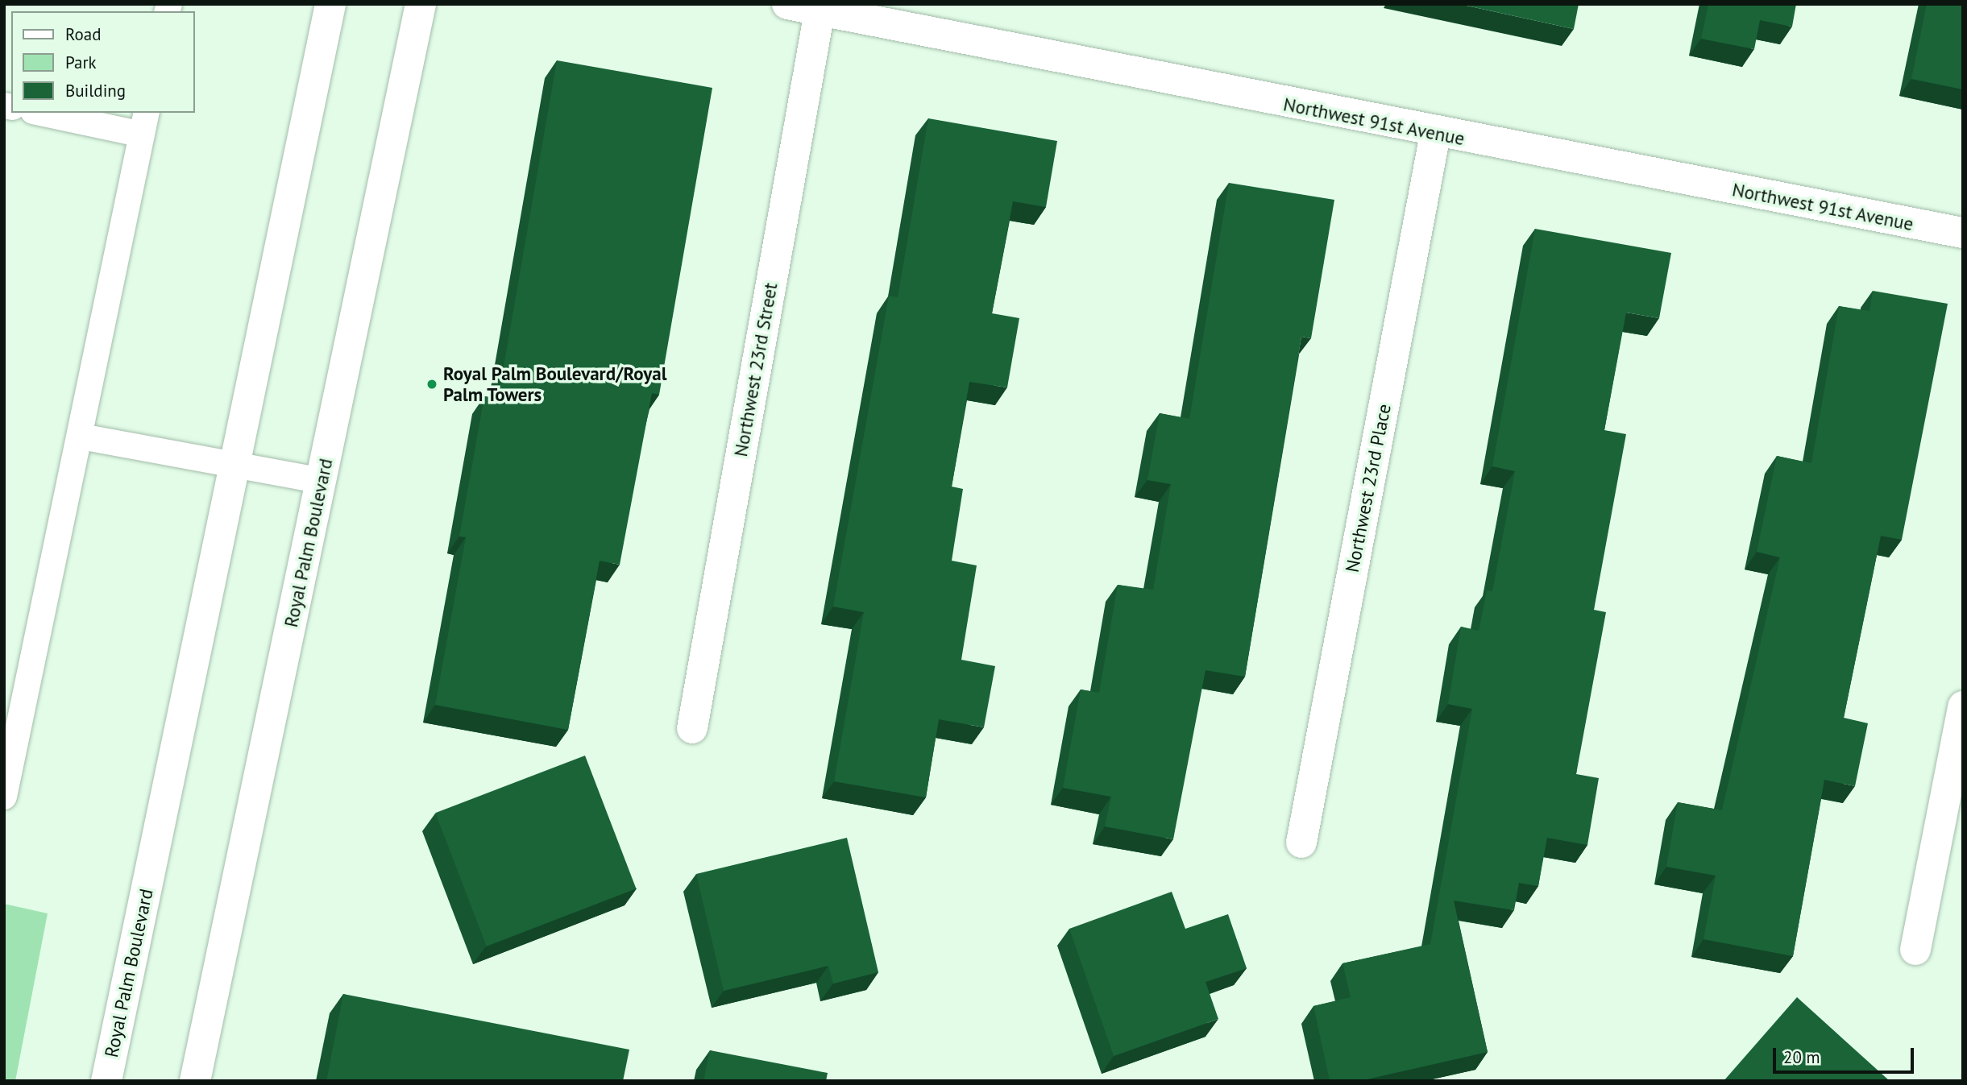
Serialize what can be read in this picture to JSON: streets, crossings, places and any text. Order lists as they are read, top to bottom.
{
  "streets": {
    "street": [
      "Northwest 91st Avenue",
      "Northwest 23rd Street",
      "Northwest 23rd Place",
      "Royal Palm Boulevard"
    ]
  },
  "crossings": [
    ["Northwest 91st Avenue", "Northwest 23rd Street"],
    ["Northwest 91st Avenue", "Northwest 23rd Place"]
  ],
  "places": ["Royal Palm Boulevard/Royal Palm Towers"],
  "legend": ["Road", "Park", "Building"],
  "scale_bar": "20 m"
}
